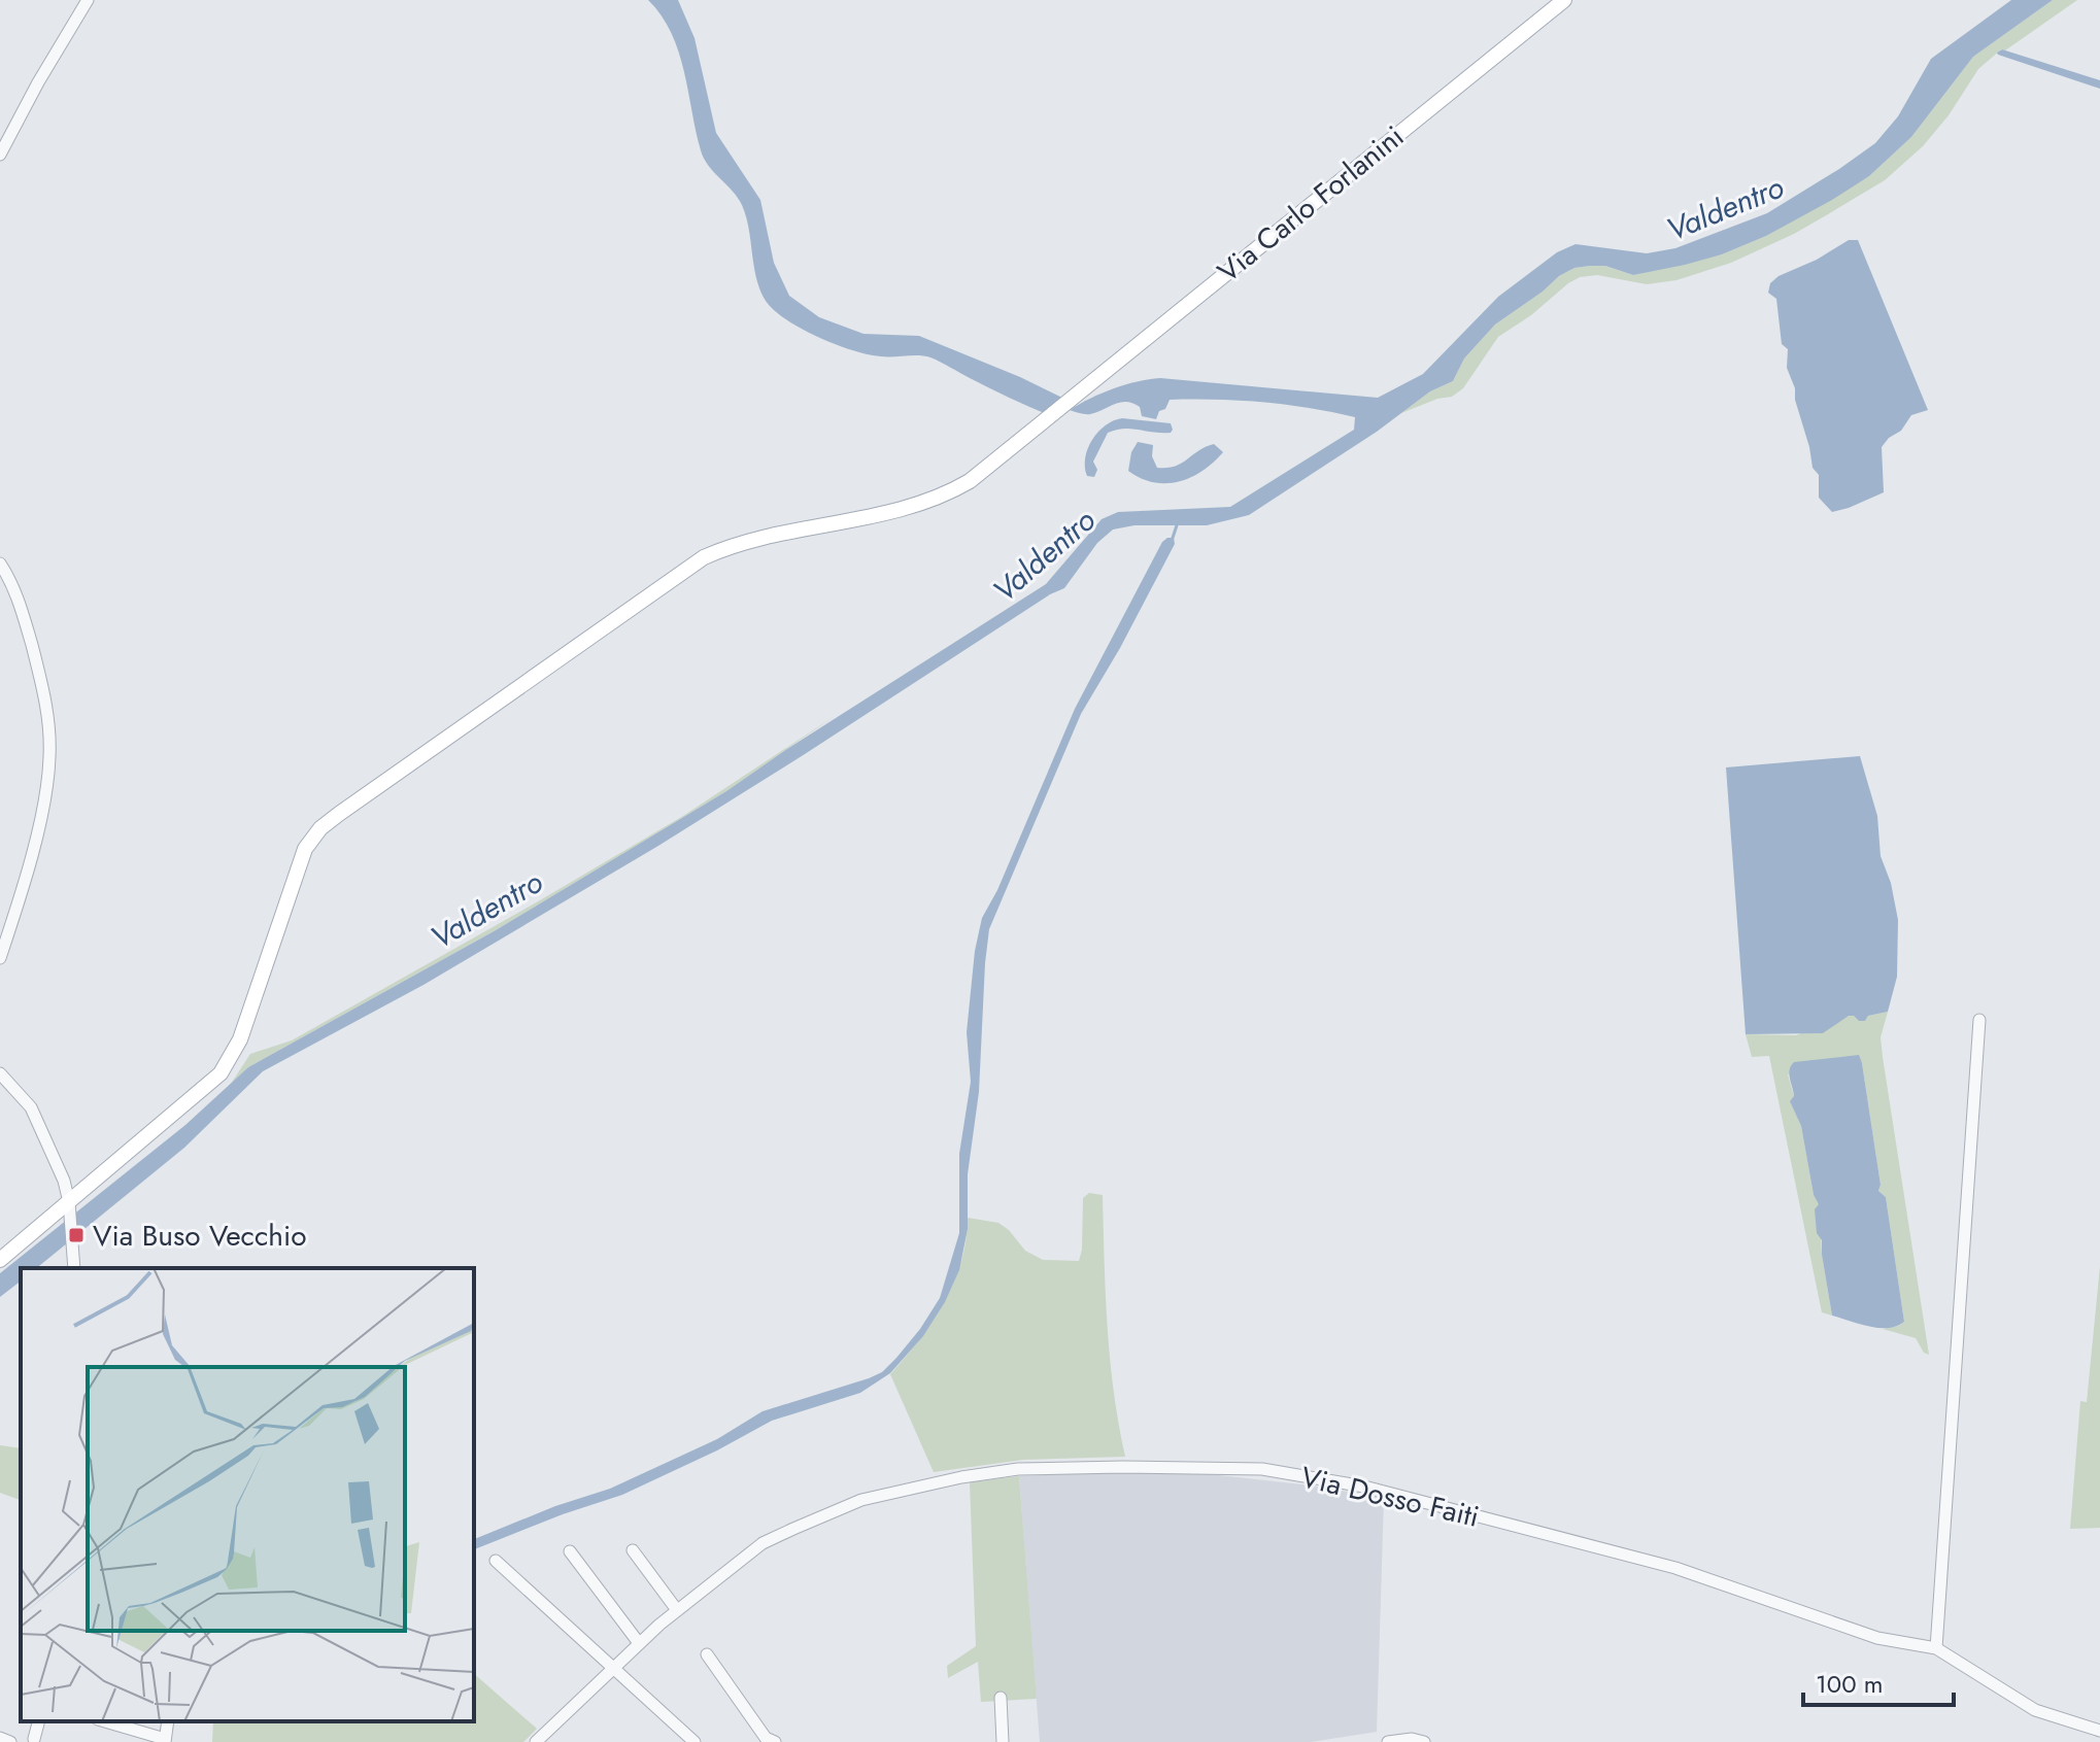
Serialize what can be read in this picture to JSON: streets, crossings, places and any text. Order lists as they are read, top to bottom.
{
  "streets": {
    "main road": ["Via Carlo Forlanini"],
    "street": ["Via Dosso Faiti"]
  },
  "water": ["Valdentro"],
  "places": {
    "transit": ["Via Buso Vecchio"]
  },
  "scale_bar": "100 m"
}
